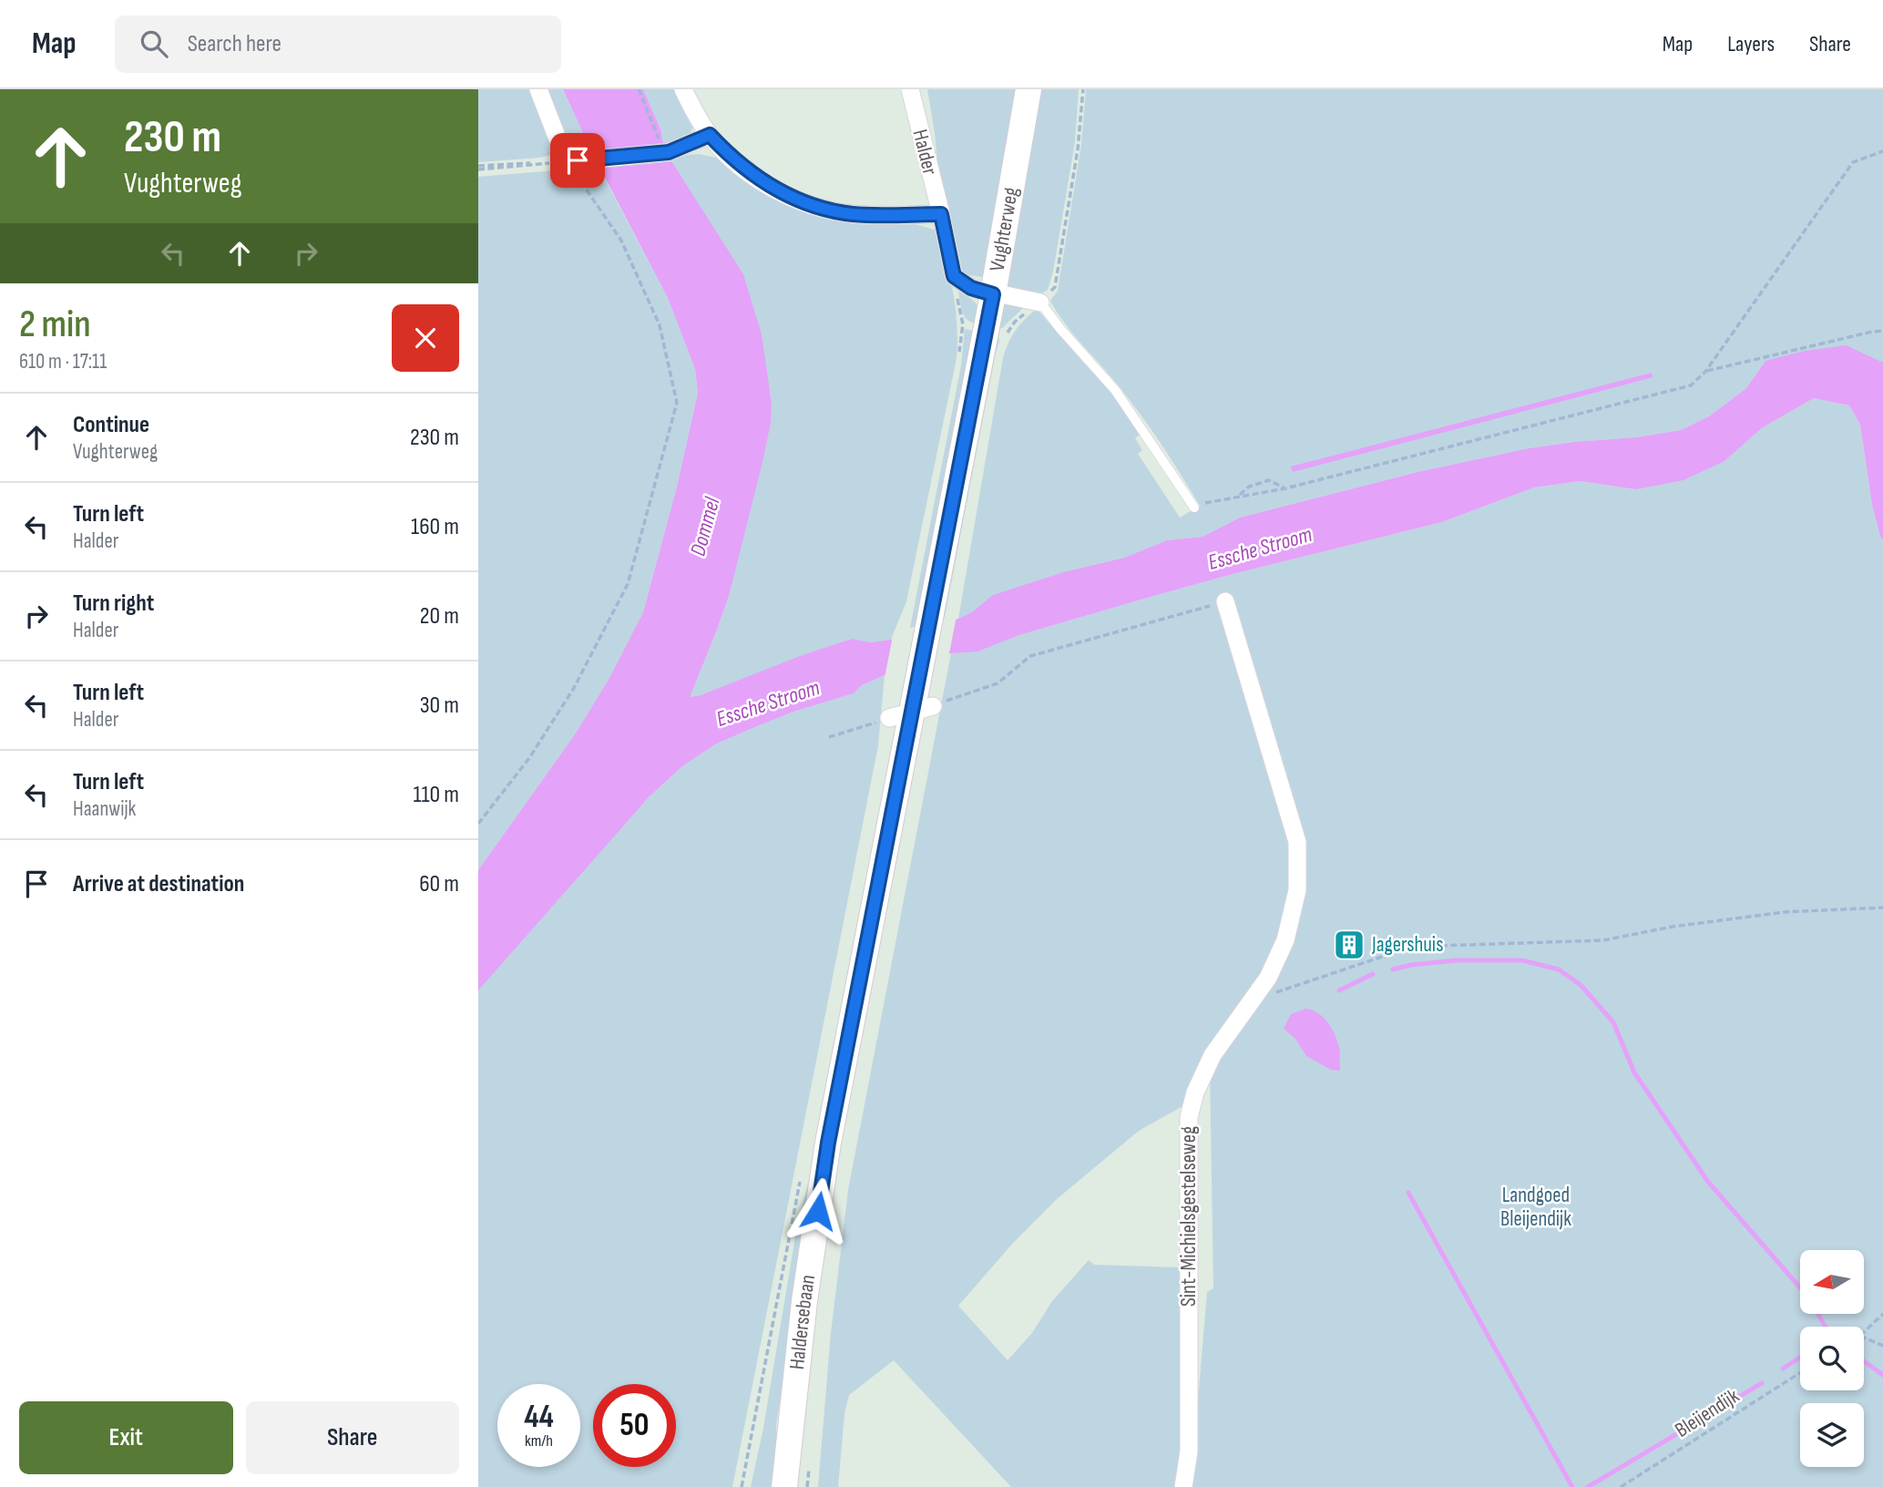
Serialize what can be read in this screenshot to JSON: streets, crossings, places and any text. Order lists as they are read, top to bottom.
{
  "streets": {
    "main road": ["Vughterweg", "Haldersebaan"],
    "street": ["Halder", "Sint-Michielsgestelseweg"],
    "path": ["Bleijendijk"]
  },
  "crossings": [
    ["Halder", "Vughterweg"],
    ["Vughterweg", "Haldersebaan"]
  ],
  "water": ["Dommel", "Essche Stroom"],
  "parks": ["Landgoed Bleijendijk"],
  "places": {
    "building": ["Jagershuis"]
  },
  "north": "left",
  "page": {
    "header": "Map",
    "search": "Search here",
    "nav": ["Map", "Layers", "Share"],
    "turn": ["230 m", "Vughterweg"],
    "heading": ["2 min", "610 m · 17:11"],
    "list": [
      {
        "name": "Continue",
        "note": "Vughterweg",
        "value": "230 m"
      },
      {
        "name": "Turn left",
        "note": "Halder",
        "value": "160 m"
      },
      {
        "name": "Turn right",
        "note": "Halder",
        "value": "20 m"
      },
      {
        "name": "Turn left",
        "note": "Halder",
        "value": "30 m"
      },
      {
        "name": "Turn left",
        "note": "Haanwijk",
        "value": "110 m"
      },
      {
        "name": "Arrive at destination",
        "value": "60 m"
      }
    ],
    "speed": "44 km/h",
    "limit": "50",
    "buttons": ["Exit", "Share"]
  }
}
